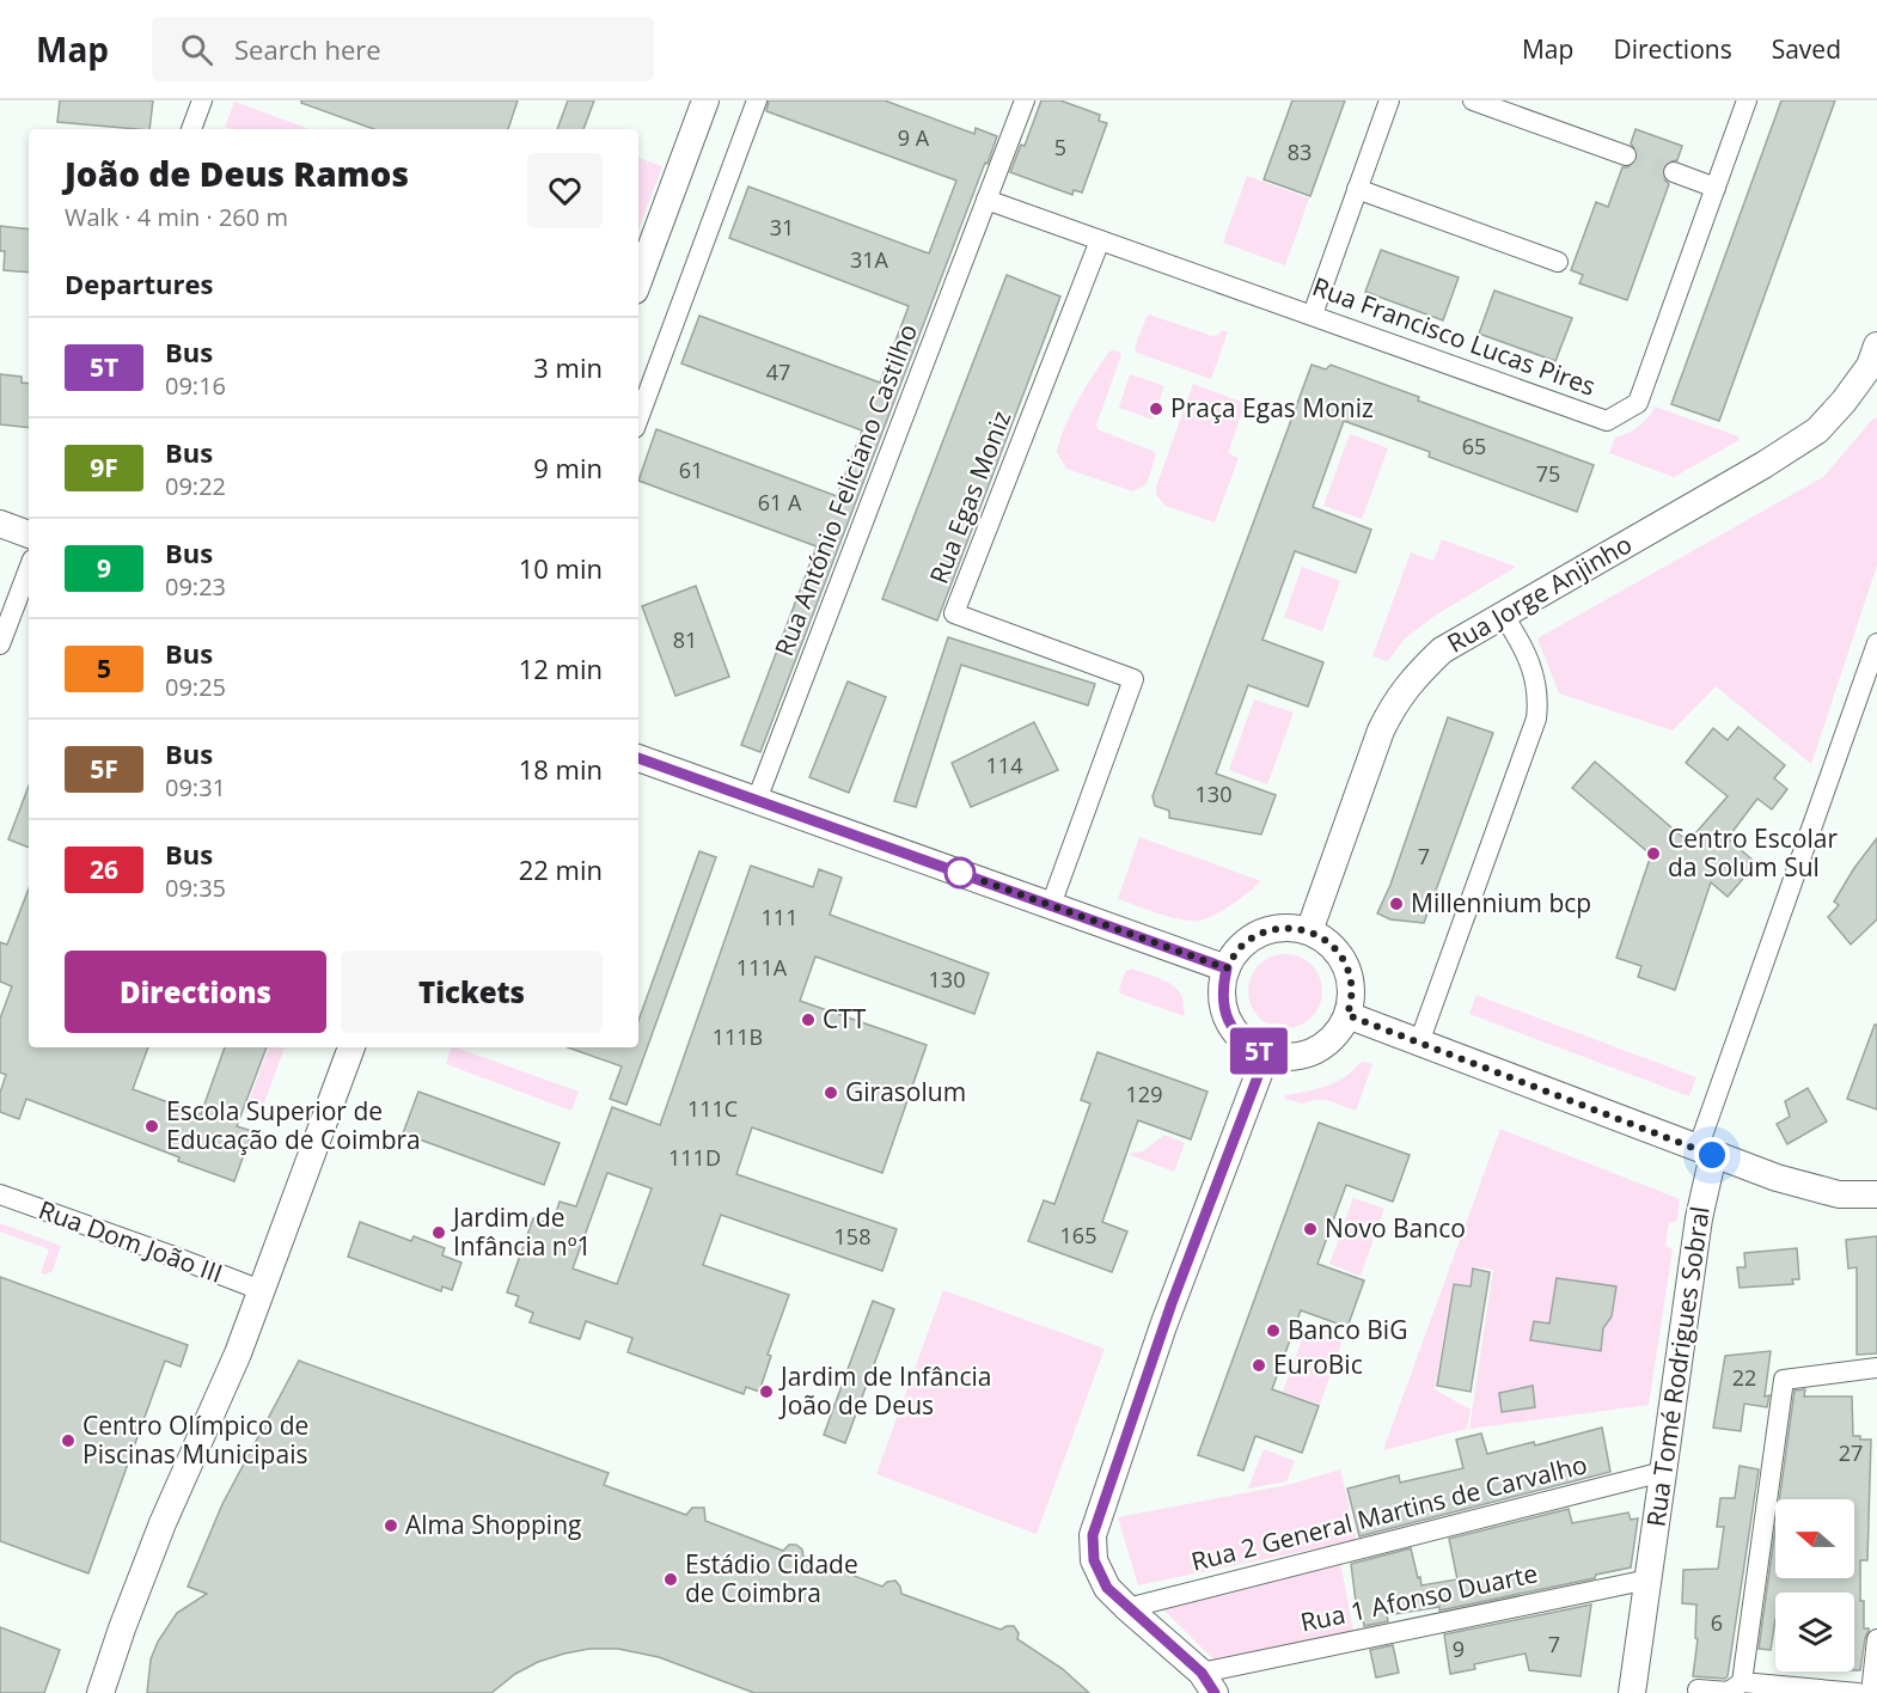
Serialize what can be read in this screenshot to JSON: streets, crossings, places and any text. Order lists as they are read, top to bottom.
{
  "streets": {
    "main road": ["Rua Jorge Anjinho", "Rua Tomé Rodrigues Sobral"],
    "street": [
      "Rua Francisco Lucas Pires",
      "Rua António Feliciano Castilho",
      "Rua Egas Moniz",
      "Rua Dom João III",
      "Rua 2 General Martins de Carvalho",
      "Rua 1 Afonso Duarte"
    ]
  },
  "crossings": [
    ["Rua Francisco Lucas Pires", "Rua António Feliciano Castilho"],
    ["Rua Francisco Lucas Pires", "Rua Egas Moniz"],
    ["Rua Tomé Rodrigues Sobral", "Rua 2 General Martins de Carvalho"],
    ["Rua Tomé Rodrigues Sobral", "Rua 1 Afonso Duarte"]
  ],
  "places": [
    "Praça Egas Moniz",
    "Centro Escolar da Solum Sul",
    "Millennium bcp",
    "CTT",
    "Girasolum",
    "Escola Superior de Educação de Coimbra",
    "Novo Banco",
    "Jardim de Infância nº1",
    "Banco BiG",
    "EuroBic",
    "Jardim de Infância João de Deus",
    "Centro Olímpico de Piscinas Municipais",
    "Alma Shopping",
    "Estádio Cidade de Coimbra"
  ],
  "lines": ["bus line 5T"],
  "house_numbers": [
    "9 A",
    "5",
    "83",
    "31",
    "31A",
    "47",
    "65",
    "61",
    "75",
    "61 A",
    "81",
    "114",
    "130",
    "7",
    "111",
    "111A",
    "130",
    "111B",
    "129",
    "111C",
    "111D",
    "165",
    "158",
    "22",
    "27",
    "6",
    "7",
    "9"
  ],
  "north": "left",
  "page": {
    "header": "Map",
    "search": "Search here",
    "nav": ["Map", "Directions", "Saved"],
    "on_map": "5T",
    "heading": [
      ["João de Deus Ramos", "Walk · 4 min · 260 m"],
      "Departures"
    ],
    "list": [
      {
        "mark": "5T",
        "name": "Bus",
        "note": "09:16",
        "value": "3 min"
      },
      {
        "mark": "9F",
        "name": "Bus",
        "note": "09:22",
        "value": "9 min"
      },
      {
        "mark": "9",
        "name": "Bus",
        "note": "09:23",
        "value": "10 min"
      },
      {
        "mark": "5",
        "name": "Bus",
        "note": "09:25",
        "value": "12 min"
      },
      {
        "mark": "5F",
        "name": "Bus",
        "note": "09:31",
        "value": "18 min"
      },
      {
        "mark": "26",
        "name": "Bus",
        "note": "09:35",
        "value": "22 min"
      }
    ],
    "buttons": ["Directions", "Tickets"]
  }
}
